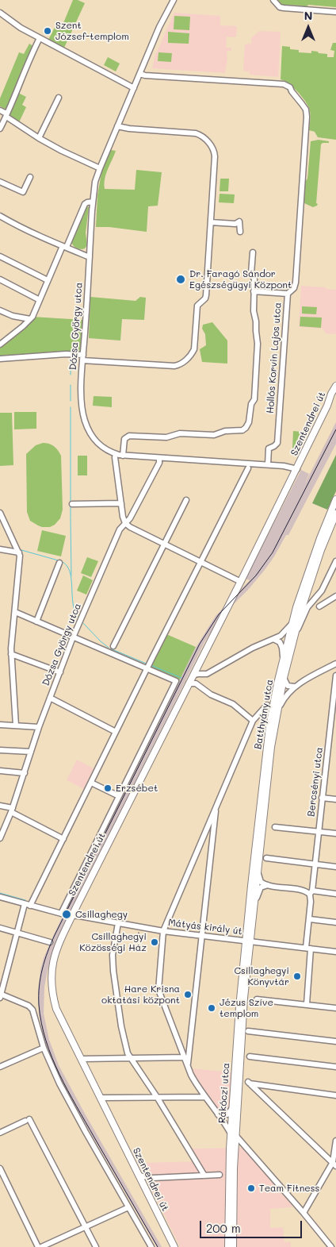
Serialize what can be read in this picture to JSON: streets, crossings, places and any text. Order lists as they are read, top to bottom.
{
  "streets": {
    "main road": ["Szentendrei út", "Batthyány utca", "Rákóczi utca"],
    "street": [
      "Dózsa György utca",
      "Hollós Korvin Lajos utca",
      "Bercsényi utca",
      "Mátyás király út"
    ]
  },
  "crossings": [
    ["Dózsa György utca", "Hollós Korvin Lajos utca"],
    ["Szentendrei út", "Mátyás király út"],
    ["Batthyány utca", "Mátyás király út"],
    ["Batthyány utca", "Rákóczi utca"],
    ["Bercsényi utca", "Mátyás király út"],
    ["Mátyás király út", "Rákóczi utca"]
  ],
  "places": [
    "Szent József-templom",
    "Dr. Faragó Sándor Egészségügyi Központ",
    "Erzsébet",
    "Csillaghegy",
    "Csillaghegyi Közösségi Ház",
    "Csillaghegyi Könyvtár",
    "Hare Krisna oktatási központ",
    "Jézus Szíve templom",
    "Team Fitness"
  ],
  "scale_bar": "200 m",
  "north": "top"
}
